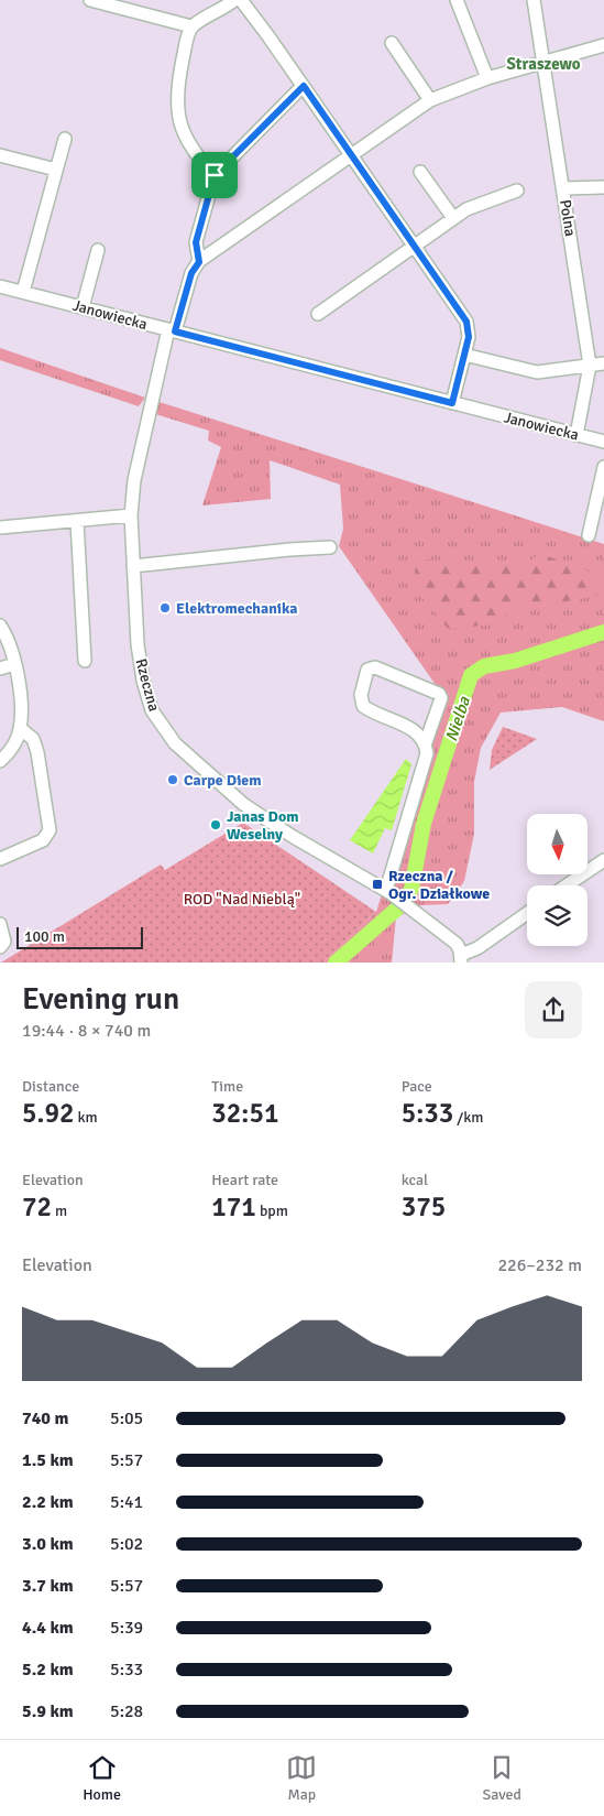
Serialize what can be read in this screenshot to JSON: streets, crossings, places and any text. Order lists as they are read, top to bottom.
{
  "streets": {
    "street": ["Polna", "Janowiecka", "Rzeczna"]
  },
  "crossings": [
    ["Polna", "Janowiecka"],
    ["Janowiecka", "Rzeczna"]
  ],
  "districts": ["Straszewo"],
  "water": ["Nielba"],
  "parks": ["ROD \"Nad Nieblą\""],
  "places": {
    "other": ["Elektromechanika", "Carpe Diem", "Janas Dom Weselny"],
    "transit": ["Rzeczna / Ogr. Działkowe"]
  },
  "scale_bar": "100 m",
  "north": "bottom",
  "page": {
    "scale": "100 m",
    "heading": ["Evening run", "19:44 · 8 × 740 m"],
    "stats": [
      ["Distance", "5.92 km"],
      ["Time", "32:51"],
      ["Pace", "5:33 /km"],
      ["Elevation", "72 m"],
      ["Heart rate", "171 bpm"],
      ["kcal", "375"]
    ],
    "chart": ["Elevation", "226–232 m"],
    "list": [
      {
        "name": "740 m",
        "note": "5:05"
      },
      {
        "name": "1.5 km",
        "note": "5:57"
      },
      {
        "name": "2.2 km",
        "note": "5:41"
      },
      {
        "name": "3.0 km",
        "note": "5:02"
      },
      {
        "name": "3.7 km",
        "note": "5:57"
      },
      {
        "name": "4.4 km",
        "note": "5:39"
      },
      {
        "name": "5.2 km",
        "note": "5:33"
      },
      {
        "name": "5.9 km",
        "note": "5:28"
      }
    ],
    "tabs": ["Home", "Map", "Saved"]
  }
}
